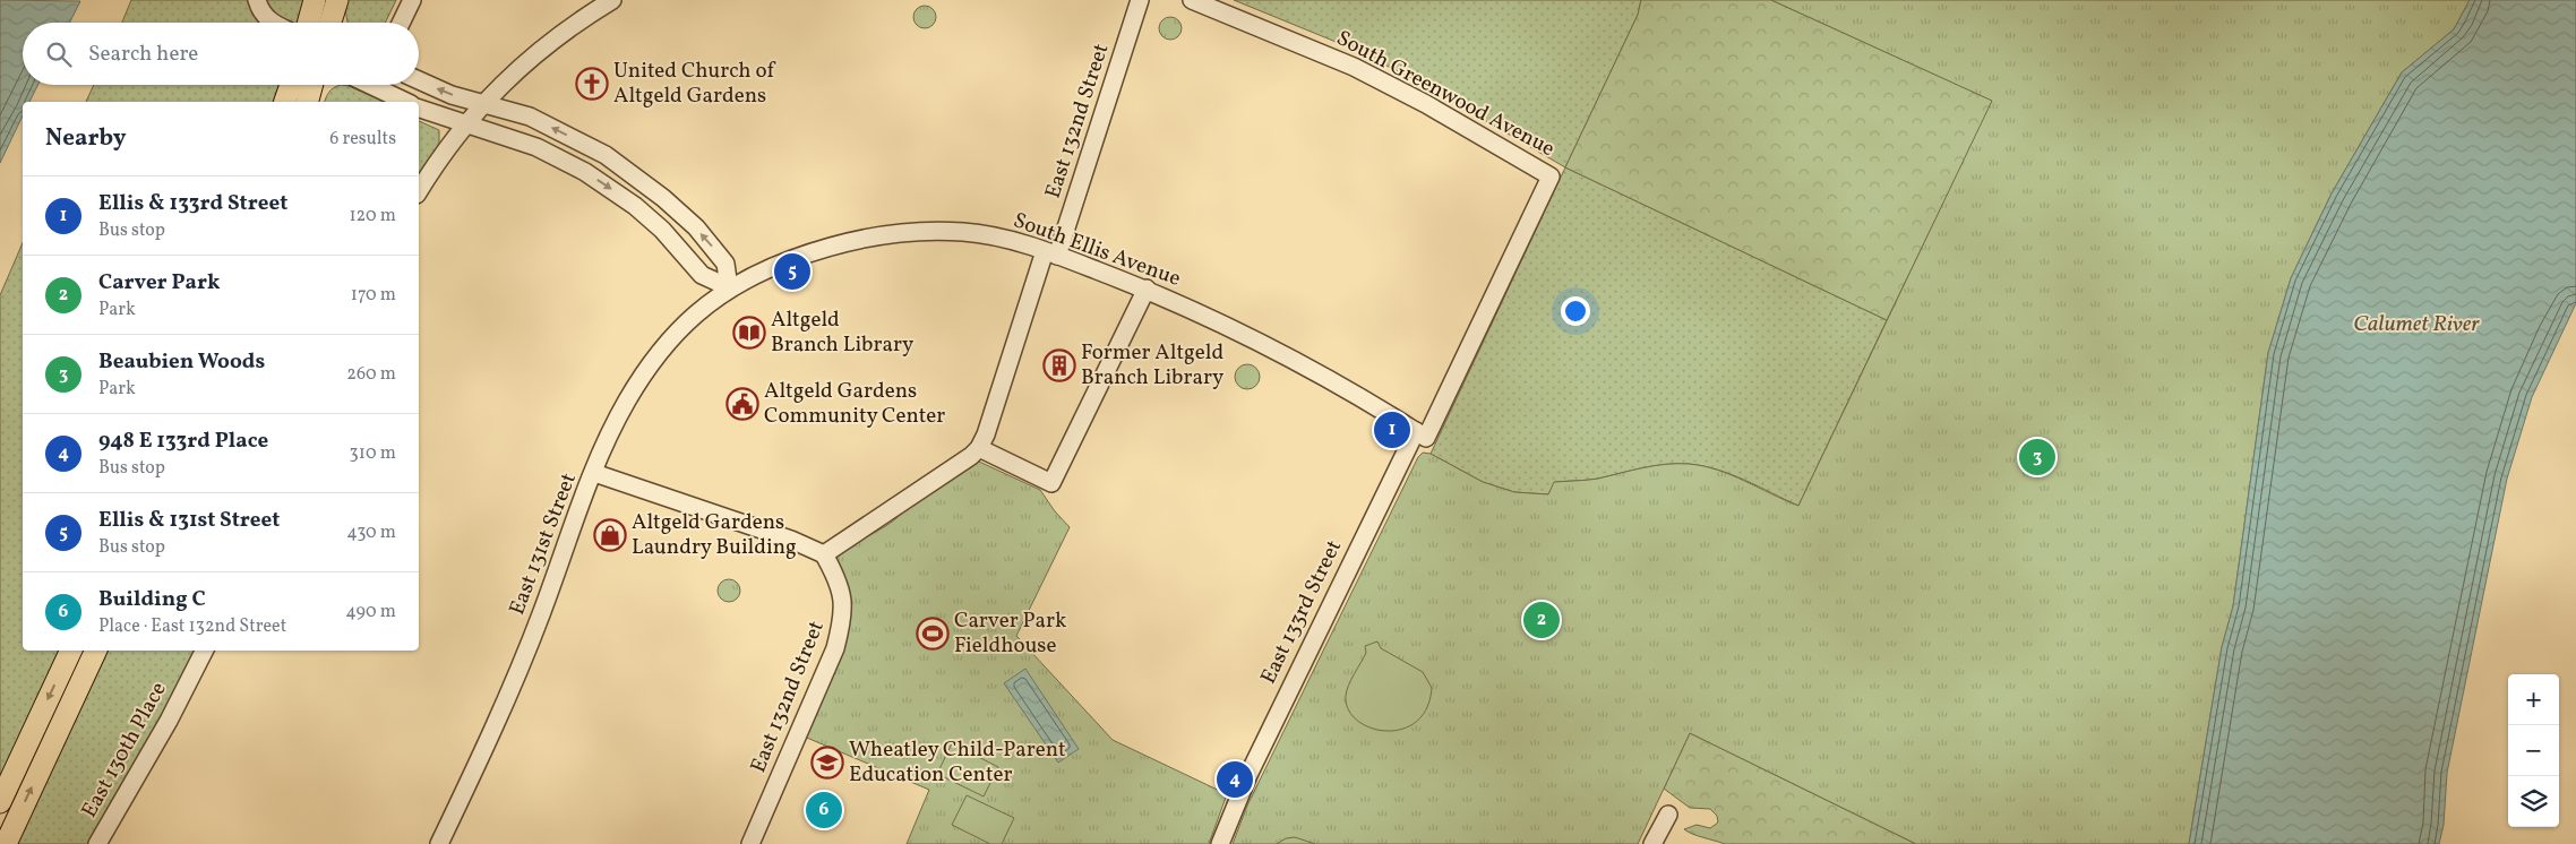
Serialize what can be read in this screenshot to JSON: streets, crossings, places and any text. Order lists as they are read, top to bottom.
{
  "streets": {
    "street": [
      "South Greenwood Avenue",
      "East 132nd Street",
      "South Ellis Avenue",
      "East 131st Street",
      "East 133rd Street",
      "East 130th Place"
    ]
  },
  "crossings": [
    ["South Greenwood Avenue", "East 133rd Street"],
    ["East 132nd Street", "South Ellis Avenue"],
    ["South Ellis Avenue", "East 131st Street"],
    ["South Ellis Avenue", "East 133rd Street"]
  ],
  "water": ["Calumet River"],
  "places": {
    "church": ["United Church of Altgeld Gardens"],
    "library": ["Altgeld Branch Library"],
    "building": ["Former Altgeld Branch Library"],
    "public building": ["Altgeld Gardens Community Center"],
    "shop": ["Altgeld Gardens Laundry Building"],
    "sports": ["Carver Park Fieldhouse"],
    "school or university": ["Wheatley Child-Parent Education Center"]
  },
  "page": {
    "search": "Search here",
    "heading": ["Nearby", "6 results"],
    "list": [
      {
        "mark": "1",
        "name": "Ellis & 133rd Street",
        "note": "Bus stop",
        "value": "120 m"
      },
      {
        "mark": "2",
        "name": "Carver Park",
        "note": "Park",
        "value": "170 m"
      },
      {
        "mark": "3",
        "name": "Beaubien Woods",
        "note": "Park",
        "value": "260 m"
      },
      {
        "mark": "4",
        "name": "948 E 133rd Place",
        "note": "Bus stop",
        "value": "310 m"
      },
      {
        "mark": "5",
        "name": "Ellis & 131st Street",
        "note": "Bus stop",
        "value": "430 m"
      },
      {
        "mark": "6",
        "name": "Building C",
        "note": "Place · East 132nd Street",
        "value": "490 m"
      }
    ],
    "pins": [
      "5",
      "1",
      "3",
      "2",
      "4",
      "6"
    ],
    "map_buttons": ["+", "−"]
  }
}
